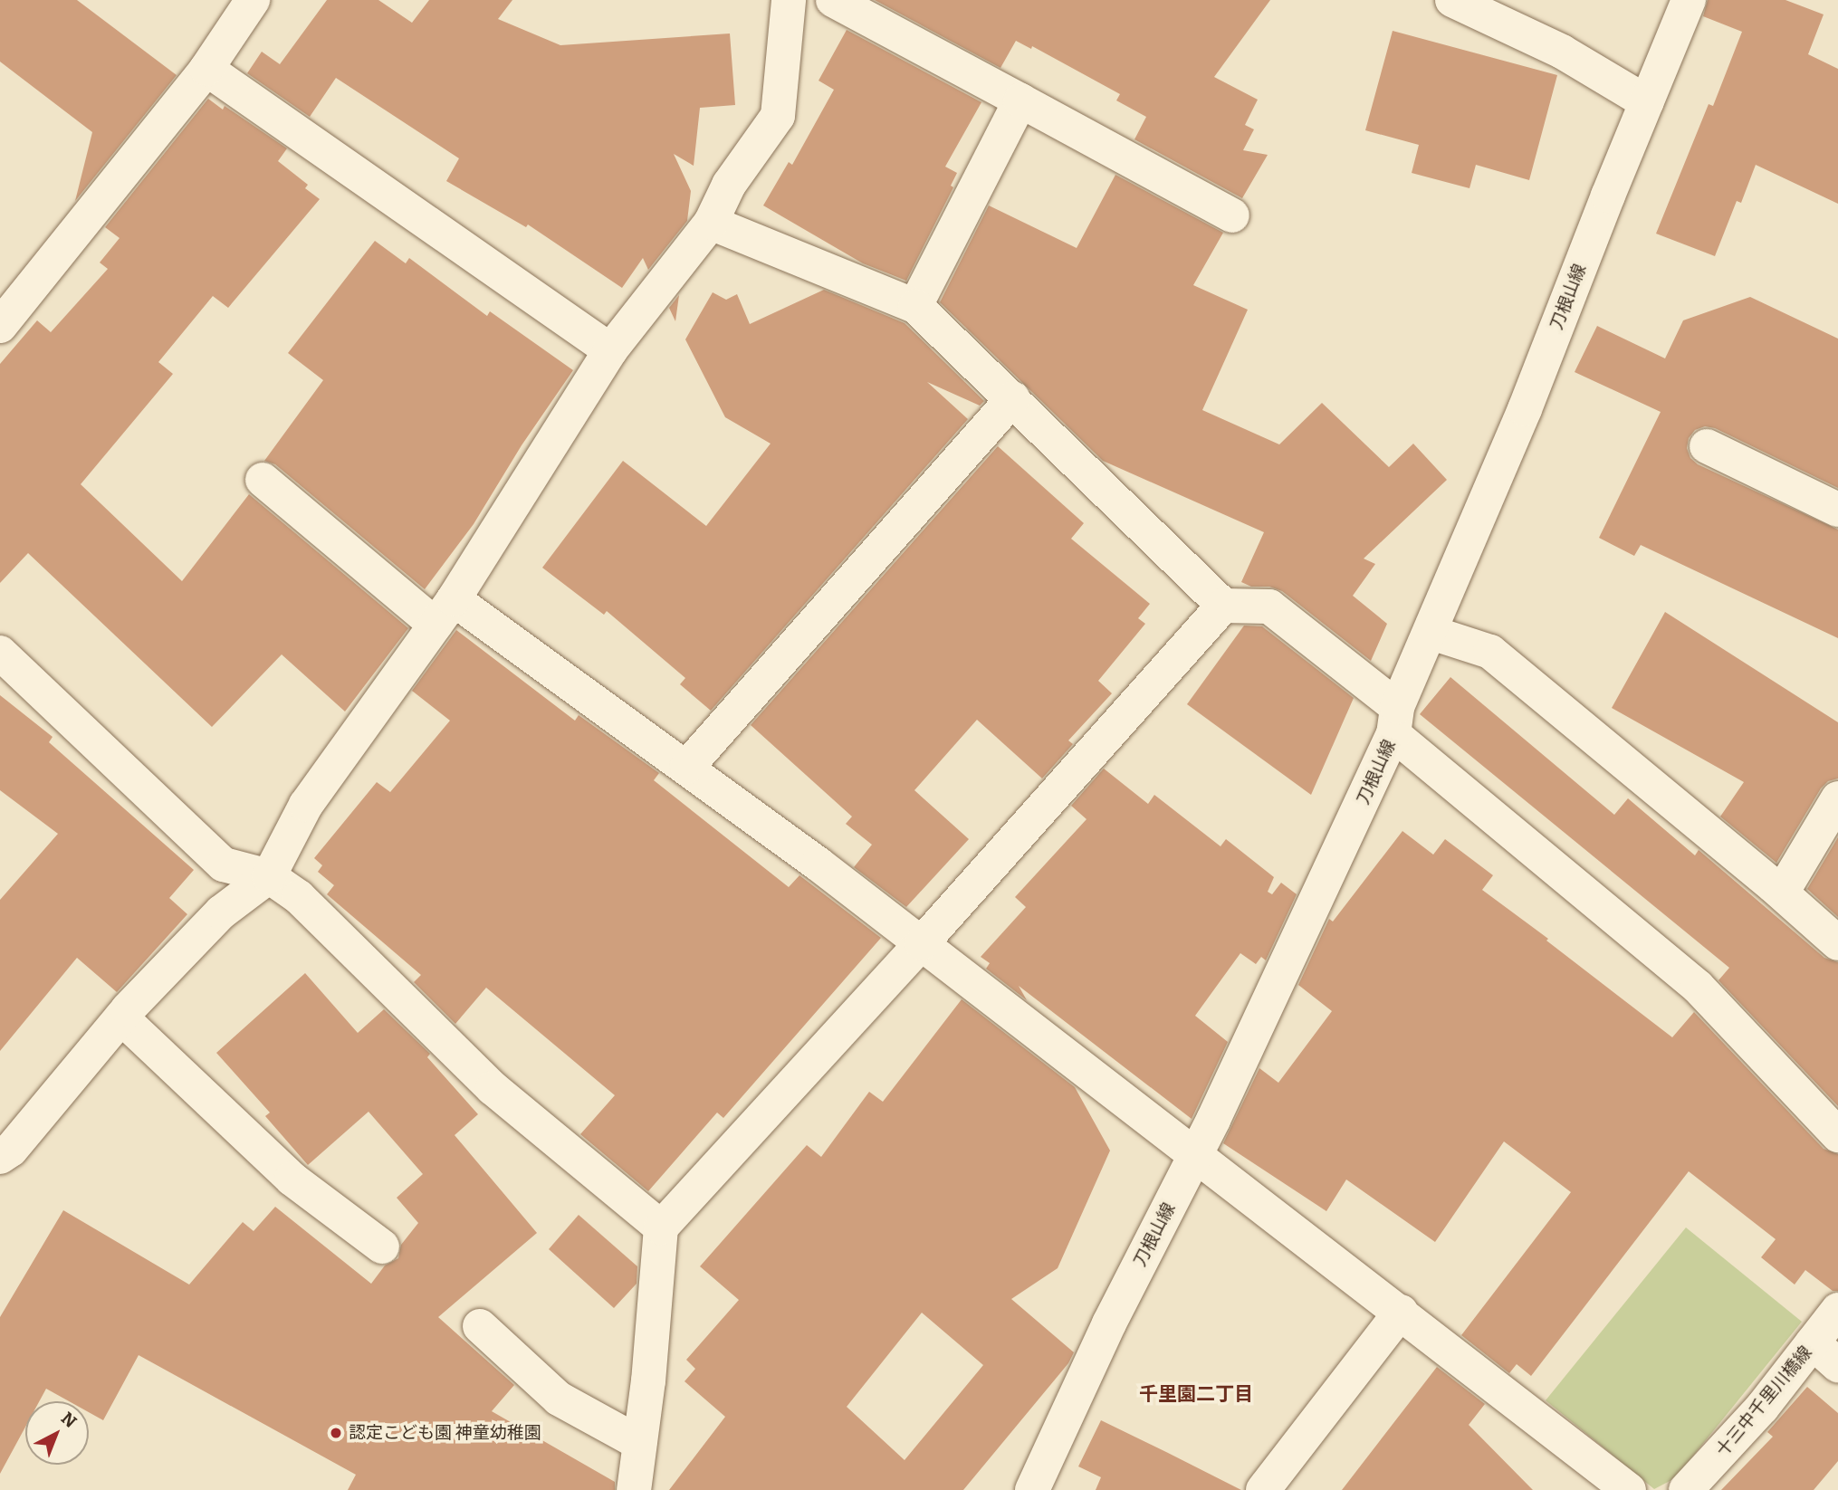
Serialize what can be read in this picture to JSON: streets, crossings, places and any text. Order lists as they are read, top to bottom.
{
  "streets": {
    "street": ["刀根山線", "十三中千里川橋線"]
  },
  "districts": ["千里園二丁目"],
  "places": ["認定こども園 神童幼稚園"],
  "north": "top right"
}
